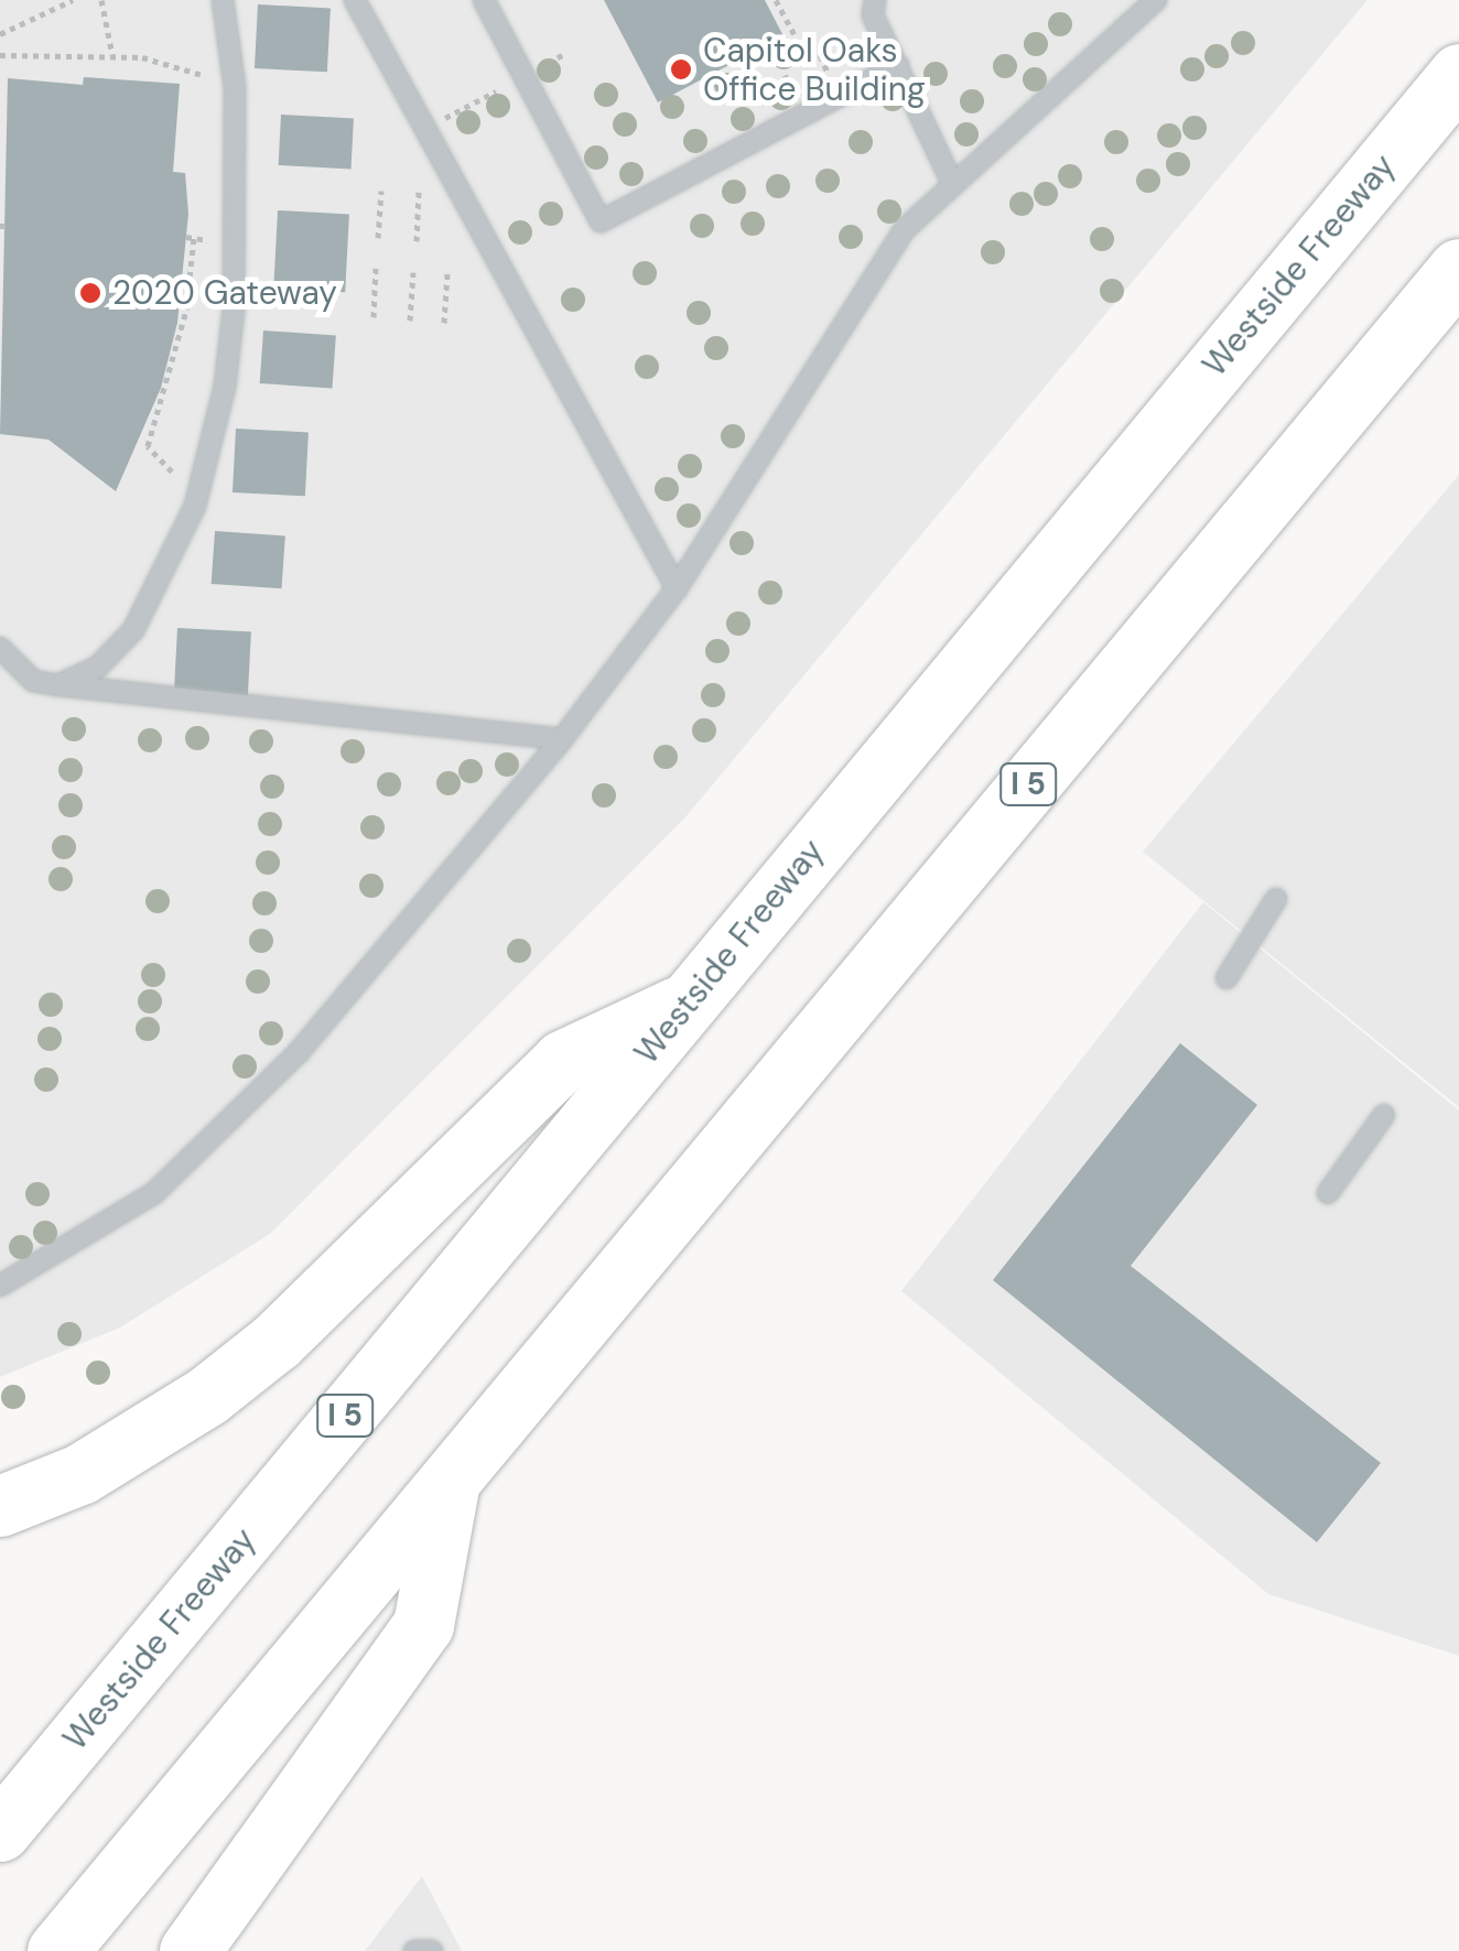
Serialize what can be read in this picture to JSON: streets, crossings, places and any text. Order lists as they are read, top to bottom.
{
  "streets": {
    "highway": ["Westside Freeway", "I 5"]
  },
  "places": ["Capitol Oaks Office Building", "2020 Gateway"]
}
